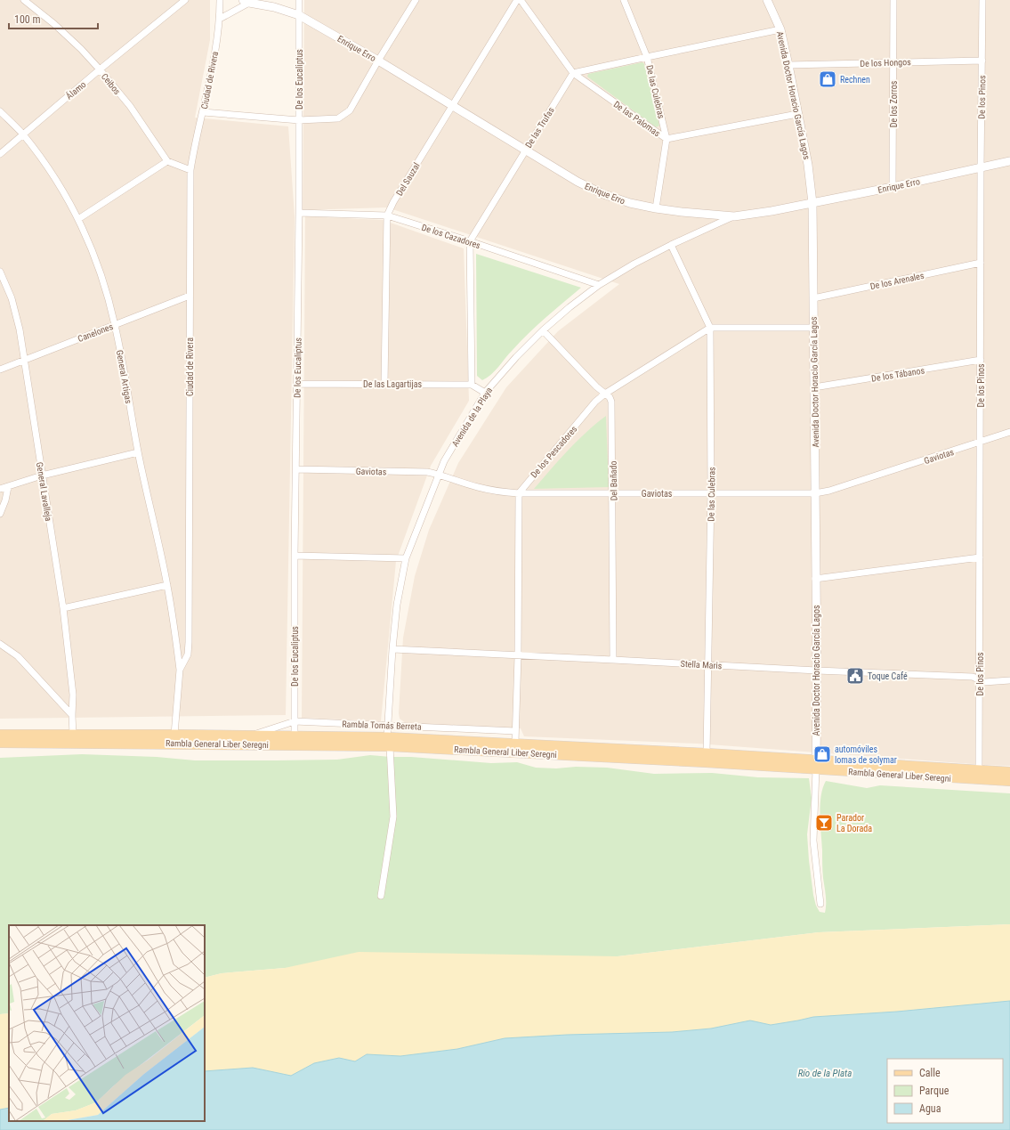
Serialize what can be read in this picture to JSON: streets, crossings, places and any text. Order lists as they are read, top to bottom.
{
  "streets": {
    "main road": ["Rambla General Liber Seregni"],
    "street": [
      "Enrique Erro",
      "De los Hongos",
      "De los Eucaliptus",
      "Ciudad de Rivera",
      "Ceibos",
      "Álamo",
      "De las Culebras",
      "Avenida Doctor Horacio García Lagos",
      "De los Pinos",
      "De los Zorros",
      "De las Palomas",
      "De las Trufas",
      "Del Sauzal",
      "De los Cazadores",
      "De los Arenales",
      "Canelones",
      "De los Tábanos",
      "General Artigas",
      "De las Lagartijas",
      "Avenida de la Playa",
      "De los Pescadores",
      "Gaviotas",
      "Del Bañado",
      "General Lavalleja",
      "Stella Maris",
      "Rambla Tomás Berreta"
    ]
  },
  "crossings": [
    ["Enrique Erro", "De los Eucaliptus"],
    ["Enrique Erro", "De las Culebras"],
    ["Enrique Erro", "Avenida Doctor Horacio García Lagos"],
    ["Enrique Erro", "De los Pinos"],
    ["Enrique Erro", "De los Zorros"],
    ["Enrique Erro", "De las Trufas"],
    ["Enrique Erro", "Del Sauzal"],
    ["Enrique Erro", "Avenida de la Playa"],
    ["De los Hongos", "Avenida Doctor Horacio García Lagos"],
    ["De los Hongos", "De los Pinos"],
    ["De los Hongos", "De los Zorros"],
    ["De los Eucaliptus", "De los Cazadores"],
    ["De los Eucaliptus", "De las Lagartijas"],
    ["De los Eucaliptus", "Gaviotas"],
    ["De los Eucaliptus", "Rambla Tomás Berreta"],
    ["De los Eucaliptus", "Rambla General Liber Seregni"],
    ["Ciudad de Rivera", "Canelones"],
    ["Ciudad de Rivera", "General Artigas"],
    ["Ciudad de Rivera", "Rambla General Liber Seregni"],
    ["Ceibos", "Álamo"],
    ["Álamo", "General Artigas"],
    ["De las Culebras", "De las Palomas"],
    ["De las Culebras", "Avenida de la Playa"],
    ["De las Culebras", "De los Pescadores"],
    ["De las Culebras", "Gaviotas"],
    ["De las Culebras", "Stella Maris"],
    ["De las Culebras", "Rambla General Liber Seregni"],
    ["Avenida Doctor Horacio García Lagos", "De las Palomas"],
    ["Avenida Doctor Horacio García Lagos", "De los Arenales"],
    ["Avenida Doctor Horacio García Lagos", "De los Tábanos"],
    ["Avenida Doctor Horacio García Lagos", "Gaviotas"],
    ["Avenida Doctor Horacio García Lagos", "Stella Maris"],
    ["Avenida Doctor Horacio García Lagos", "Rambla General Liber Seregni"],
    ["De los Pinos", "De los Arenales"],
    ["De los Pinos", "De los Tábanos"],
    ["De los Pinos", "Gaviotas"],
    ["De los Pinos", "Stella Maris"],
    ["De los Pinos", "Rambla General Liber Seregni"],
    ["De las Palomas", "De las Trufas"],
    ["De las Trufas", "De los Cazadores"],
    ["Del Sauzal", "De los Cazadores"],
    ["Del Sauzal", "De las Lagartijas"],
    ["De los Cazadores", "Avenida de la Playa"],
    ["Canelones", "General Artigas"],
    ["Canelones", "General Lavalleja"],
    ["De las Lagartijas", "Avenida de la Playa"],
    ["Avenida de la Playa", "Gaviotas"],
    ["Avenida de la Playa", "Del Bañado"],
    ["Avenida de la Playa", "Stella Maris"],
    ["Avenida de la Playa", "Rambla Tomás Berreta"],
    ["Avenida de la Playa", "Rambla General Liber Seregni"],
    ["De los Pescadores", "Gaviotas"],
    ["De los Pescadores", "Del Bañado"],
    ["Gaviotas", "Del Bañado"],
    ["Del Bañado", "Stella Maris"],
    ["General Lavalleja", "Rambla General Liber Seregni"],
    ["Rambla Tomás Berreta", "Rambla General Liber Seregni"]
  ],
  "water": ["Río de la Plata"],
  "places": {
    "shop": ["Rechnen", "automóviles lomas de solymar"],
    "public building": ["Toque Café"],
    "bar": ["Parador La Dorada"]
  },
  "legend": ["Calle", "Parque", "Agua"],
  "scale_bar": "100 m"
}
